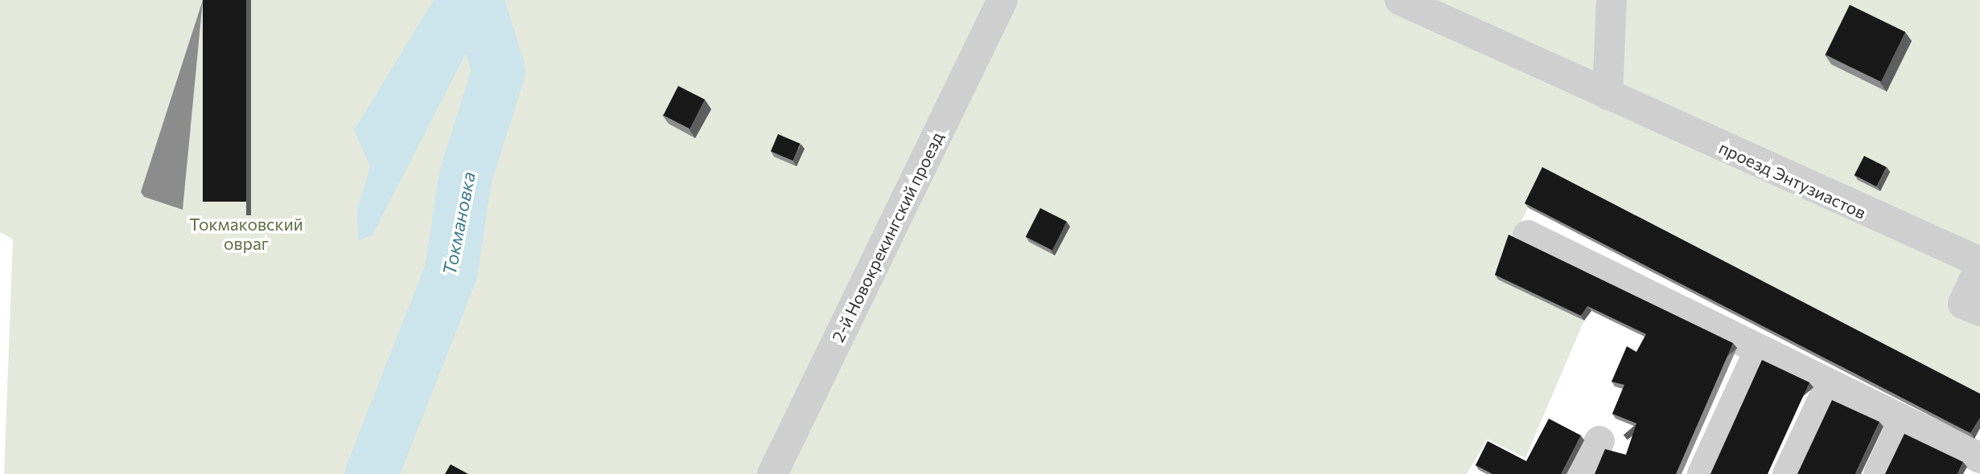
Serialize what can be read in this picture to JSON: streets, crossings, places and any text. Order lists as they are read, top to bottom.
{
  "streets": {
    "street": ["проезд Энтузиастов", "2-й Новокрекингский проезд"]
  },
  "water": ["Токмановка"],
  "parks": ["Токмаковский овраг"]
}
